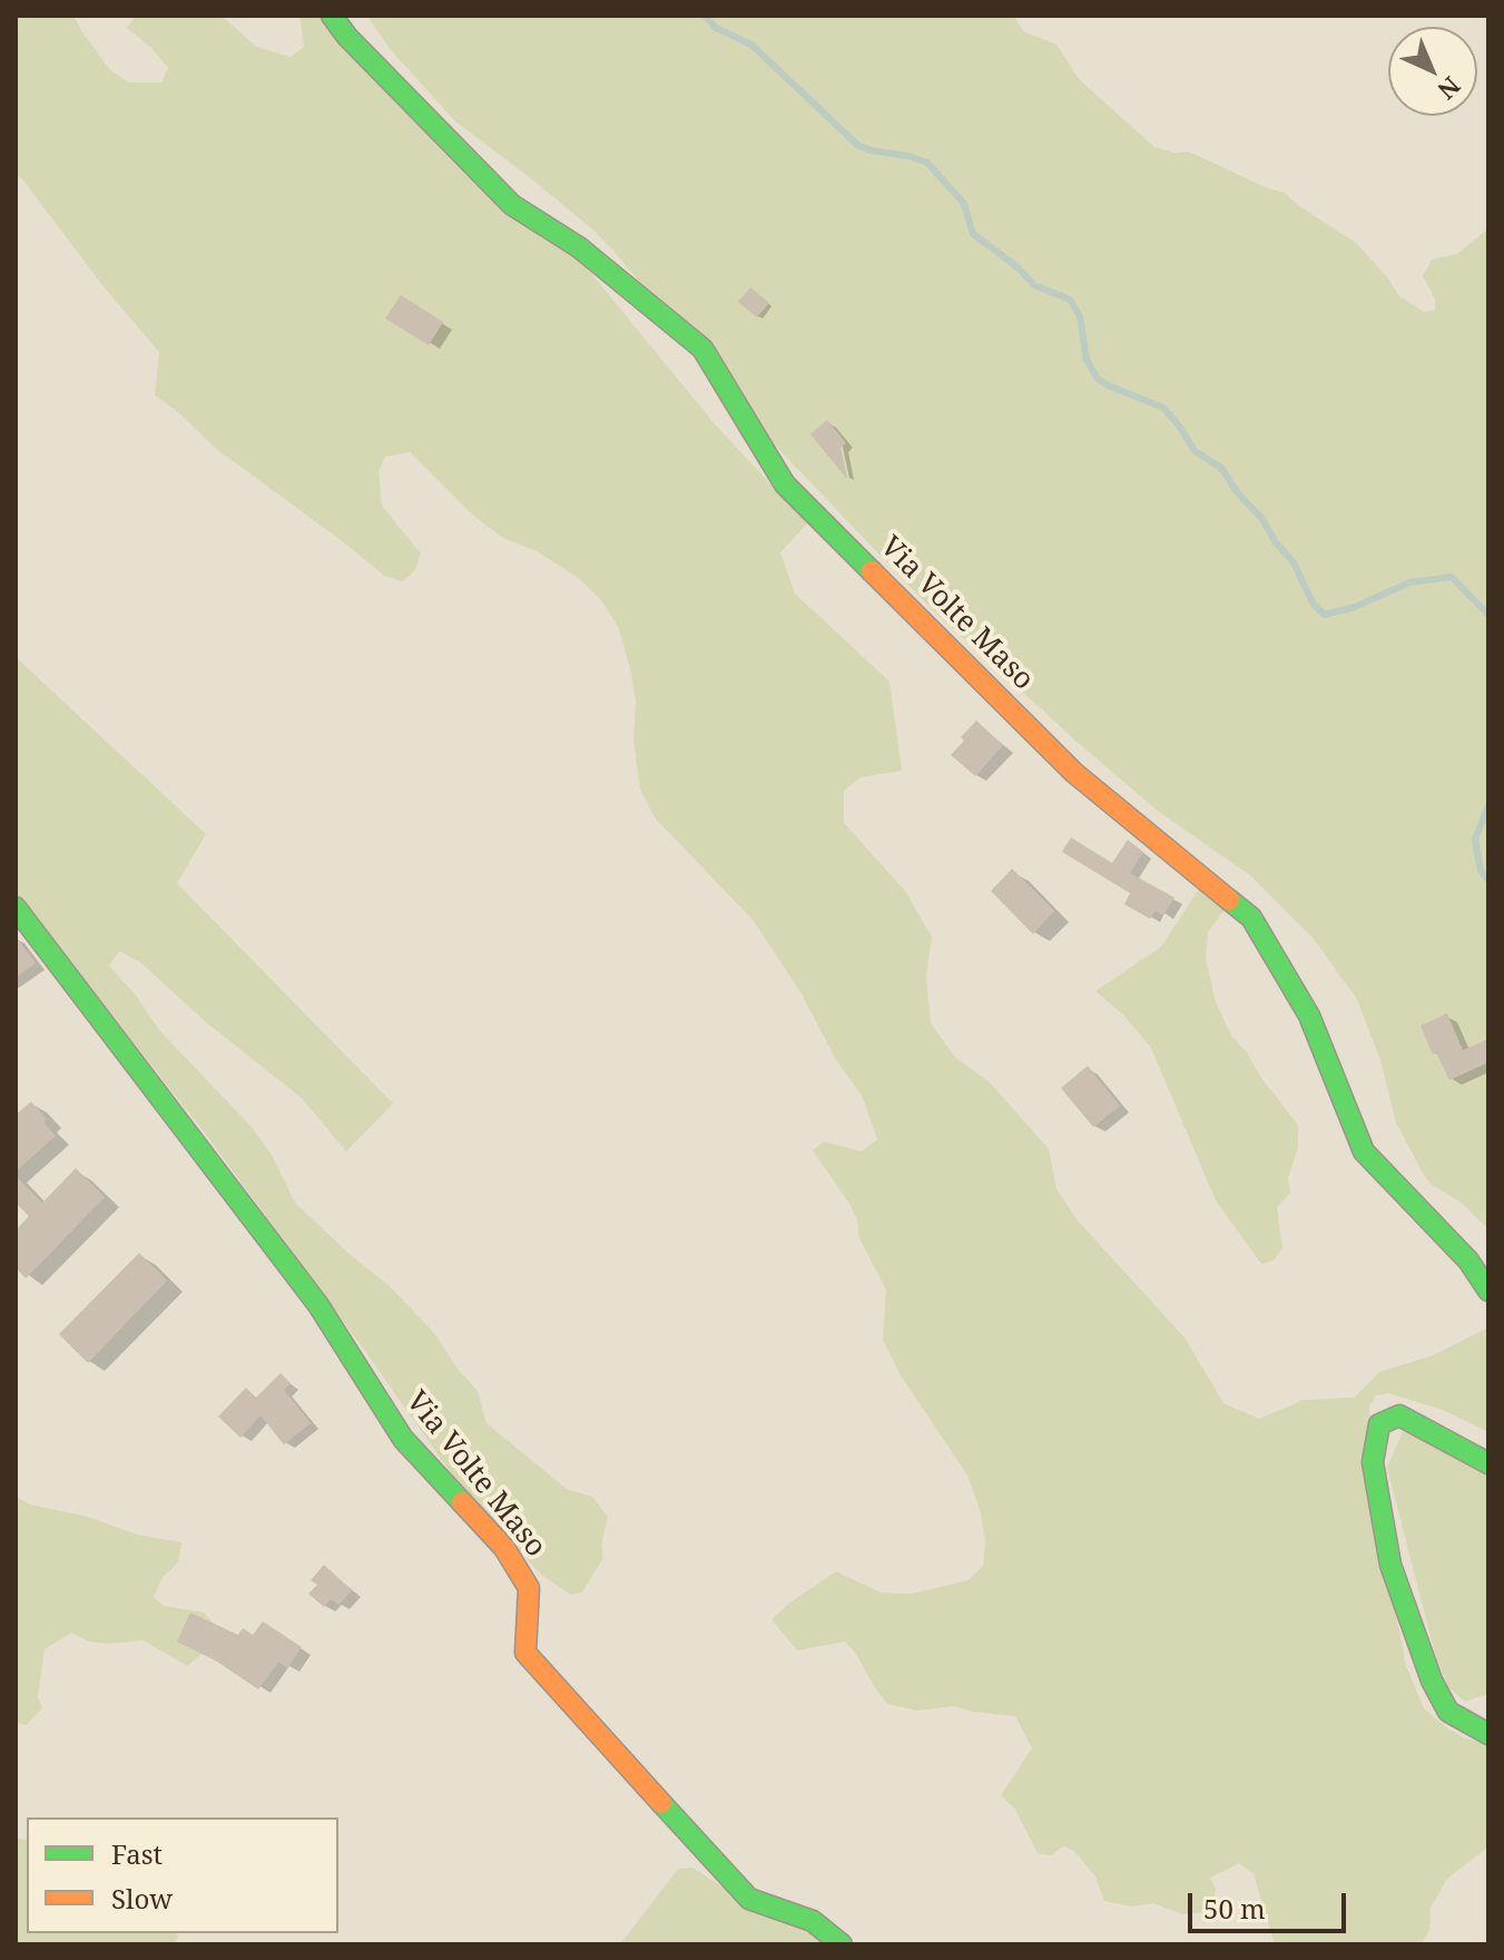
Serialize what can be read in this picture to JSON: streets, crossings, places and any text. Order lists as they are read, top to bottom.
{
  "streets": {
    "street": ["Via Volte Maso"]
  },
  "legend": ["Fast", "Slow"],
  "scale_bar": "50 m",
  "north": "bottom right"
}
